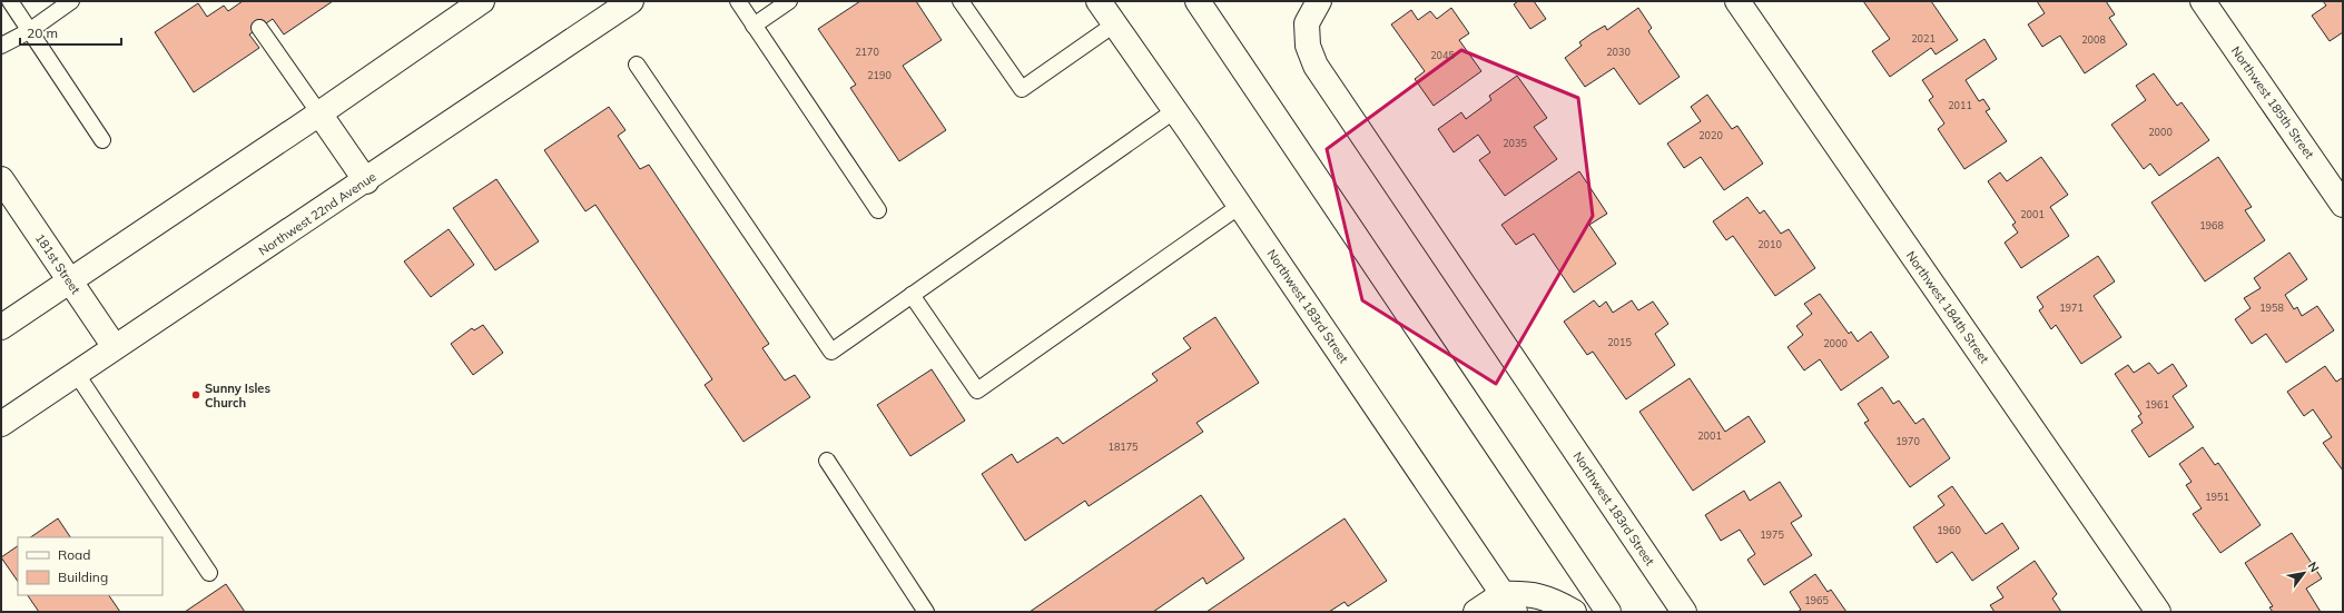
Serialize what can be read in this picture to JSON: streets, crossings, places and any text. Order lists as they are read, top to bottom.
{
  "streets": {
    "main road": [
      "Northwest 185th Street",
      "Northwest 22nd Avenue",
      "181st Street",
      "Northwest 183rd Street",
      "Northwest 184th Street"
    ]
  },
  "crossings": [
    ["Northwest 22nd Avenue", "181st Street"]
  ],
  "places": ["Sunny Isles Church"],
  "house_numbers": [
    "2021",
    "2008",
    "2170",
    "2030",
    "2045",
    "2190",
    "2011",
    "2000",
    "2020",
    "2035",
    "2001",
    "1968",
    "2010",
    "1971",
    "1958",
    "2015",
    "2000",
    "1961",
    "2001",
    "1970",
    "18175",
    "1951",
    "1960",
    "1975",
    "1965"
  ],
  "legend": ["Road", "Building"],
  "scale_bar": "20 m",
  "north": "top right"
}
